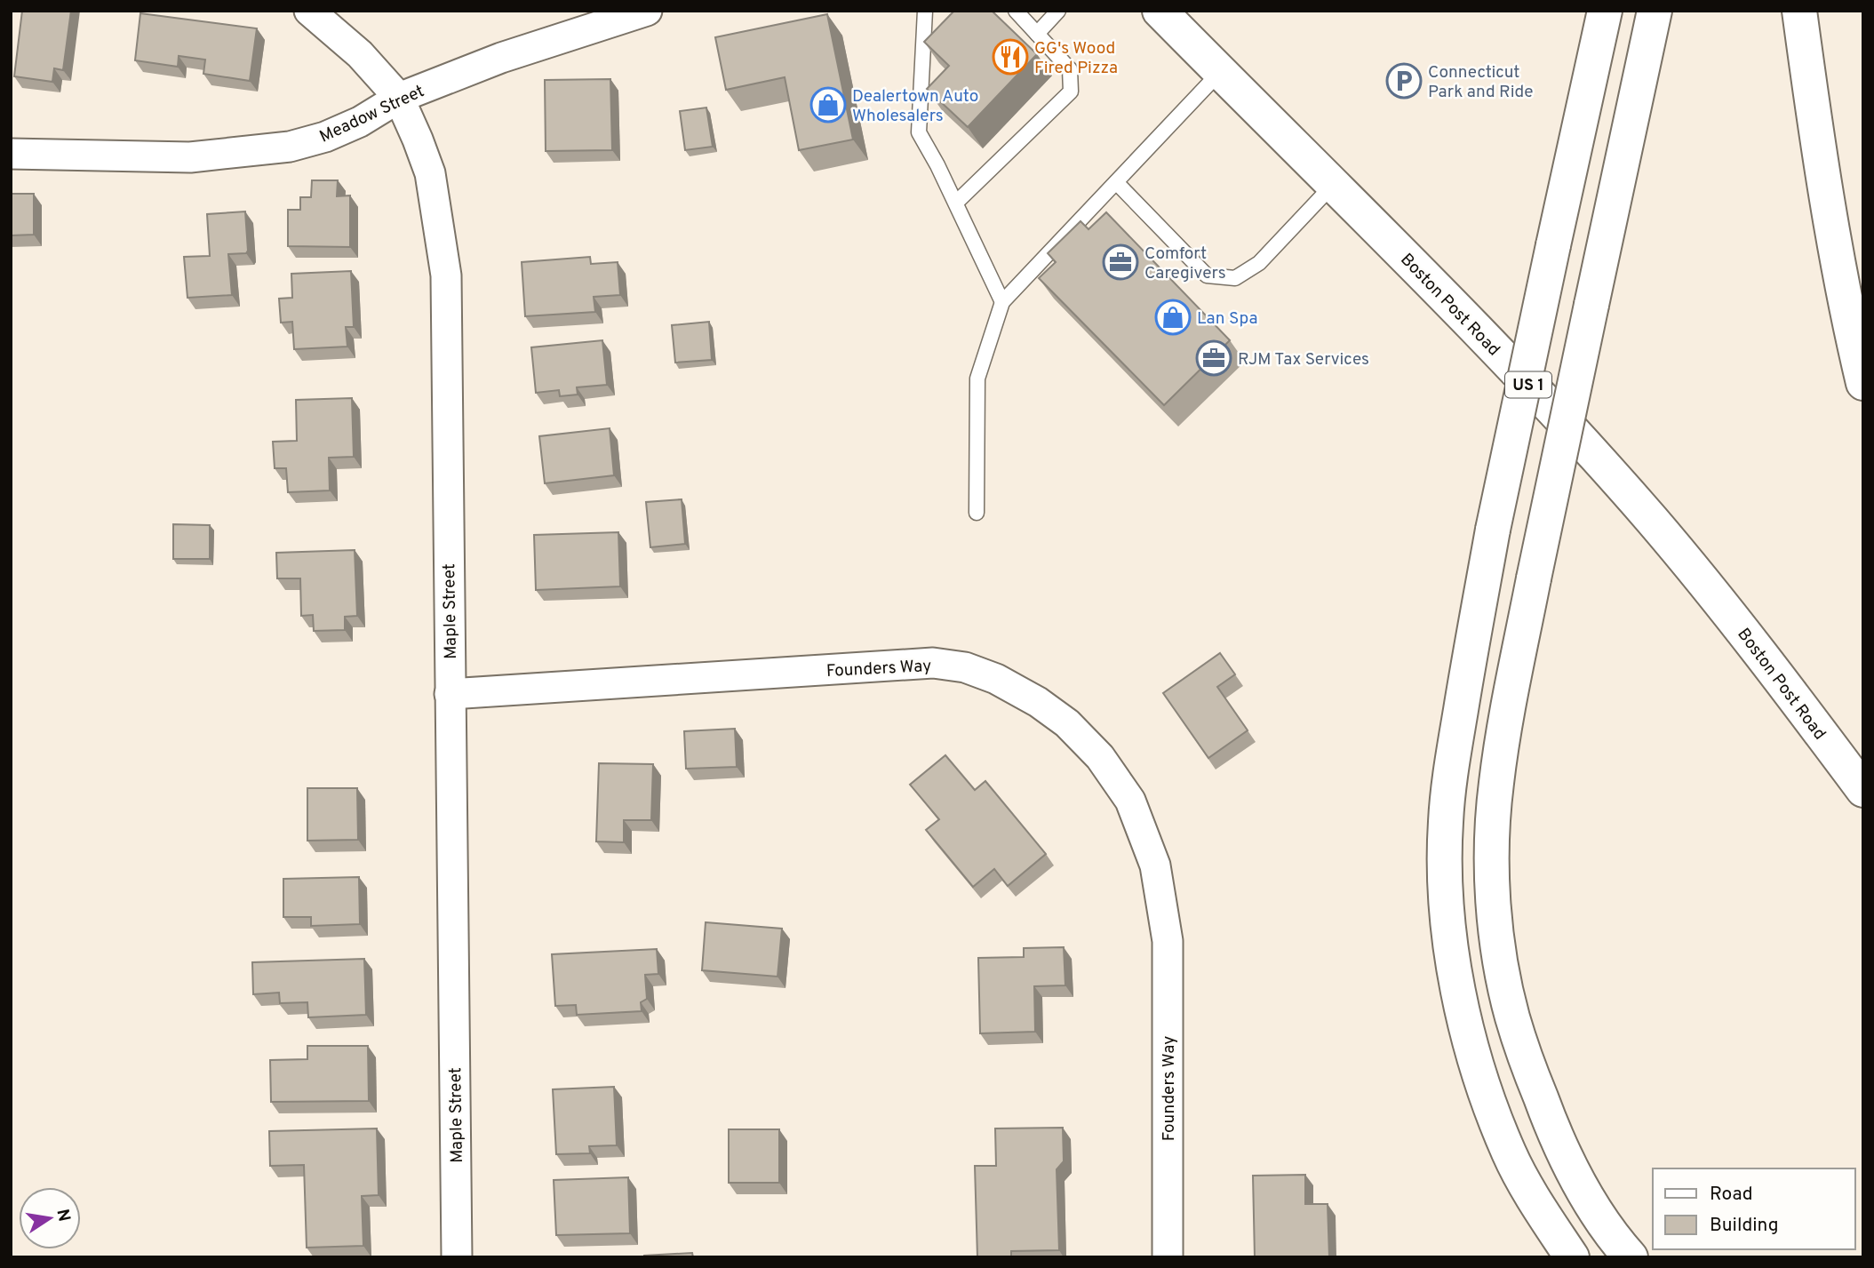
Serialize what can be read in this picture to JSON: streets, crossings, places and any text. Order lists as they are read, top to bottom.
{
  "streets": {
    "main road": ["Boston Post Road", "US 1"],
    "street": ["Meadow Street", "Maple Street", "Founders Way"]
  },
  "crossings": [
    ["Meadow Street", "Maple Street"],
    ["Maple Street", "Founders Way"]
  ],
  "places": {
    "restaurant": ["GG's Wood Fired Pizza"],
    "parking": ["Connecticut Park and Ride"],
    "shop": ["Dealertown Auto Wholesalers", "Lan Spa"],
    "office": ["Comfort Caregivers", "RJM Tax Services"]
  },
  "legend": ["Road", "Building"],
  "north": "right"
}
